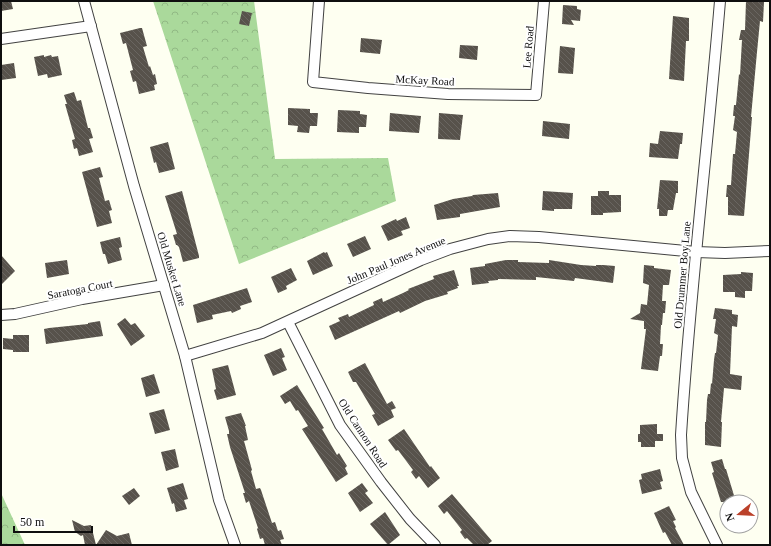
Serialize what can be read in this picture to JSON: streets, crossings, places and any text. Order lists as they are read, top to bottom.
{
  "streets": {
    "street": [
      "Lee Road",
      "McKay Road",
      "John Paul Jones Avenue",
      "Old Musket Lane",
      "Old Drummer Boy Lane",
      "Saratoga Court",
      "Old Cannon Road"
    ]
  },
  "crossings": [
    ["Lee Road", "McKay Road"],
    ["John Paul Jones Avenue", "Old Musket Lane"],
    ["John Paul Jones Avenue", "Old Drummer Boy Lane"],
    ["John Paul Jones Avenue", "Old Cannon Road"],
    ["Old Musket Lane", "Saratoga Court"]
  ],
  "scale_bar": "50 m",
  "north": "left"
}
